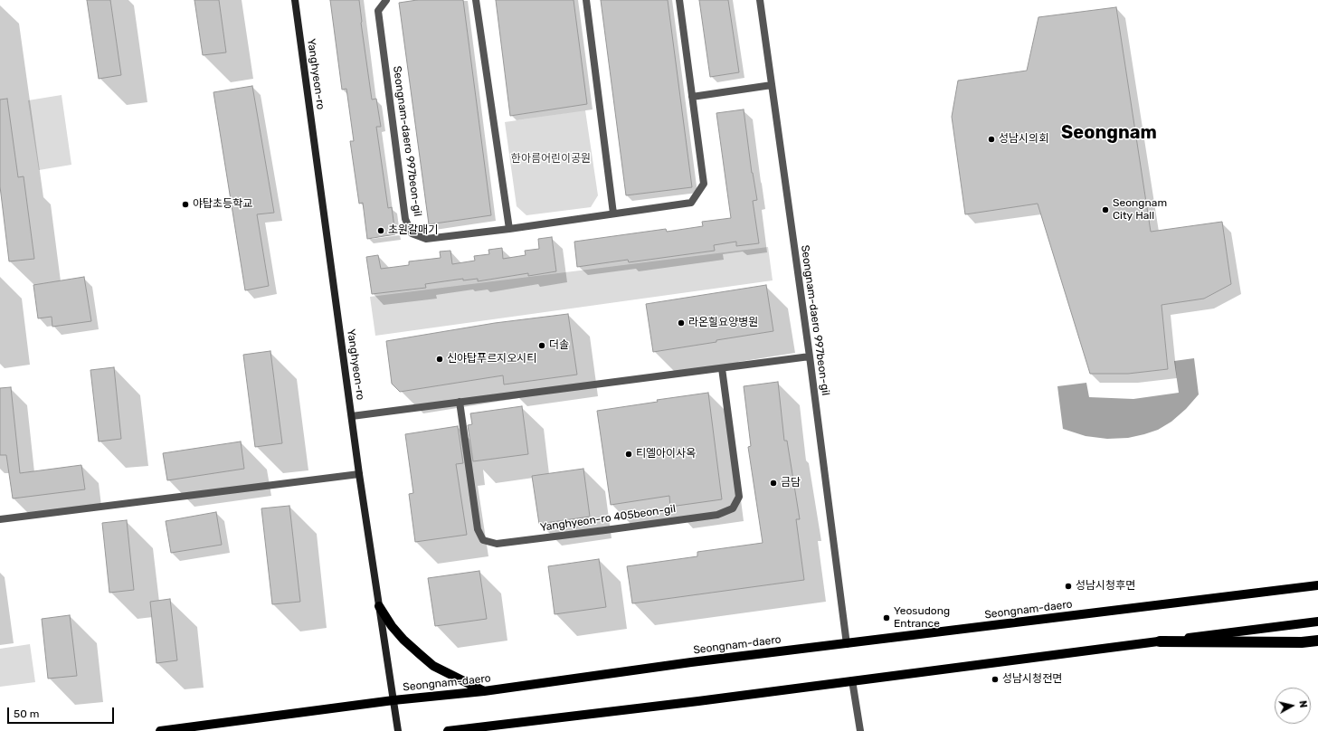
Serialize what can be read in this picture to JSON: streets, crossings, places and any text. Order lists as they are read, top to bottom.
{
  "streets": {
    "main road": ["Yanghyeon-ro", "Seongnam-daero"],
    "street": ["Seongnam-daero 997beon-gil", "Yanghyeon-ro 405beon-gil"]
  },
  "crossings": [
    ["Yanghyeon-ro", "Seongnam-daero"],
    ["Seongnam-daero 997beon-gil", "Seongnam-daero"]
  ],
  "districts": ["Seongnam"],
  "parks": ["한아름어린이공원"],
  "places": [
    "성남시의회",
    "야탑초등학교",
    "Seongnam City Hall",
    "초원갈매기",
    "라온힐요양병원",
    "더솔",
    "신야탑푸르지오시티",
    "티엘아이사옥",
    "금담",
    "성남시청후면",
    "Yeosudong Entrance",
    "성남시청전면"
  ],
  "scale_bar": "50 m",
  "north": "right"
}
